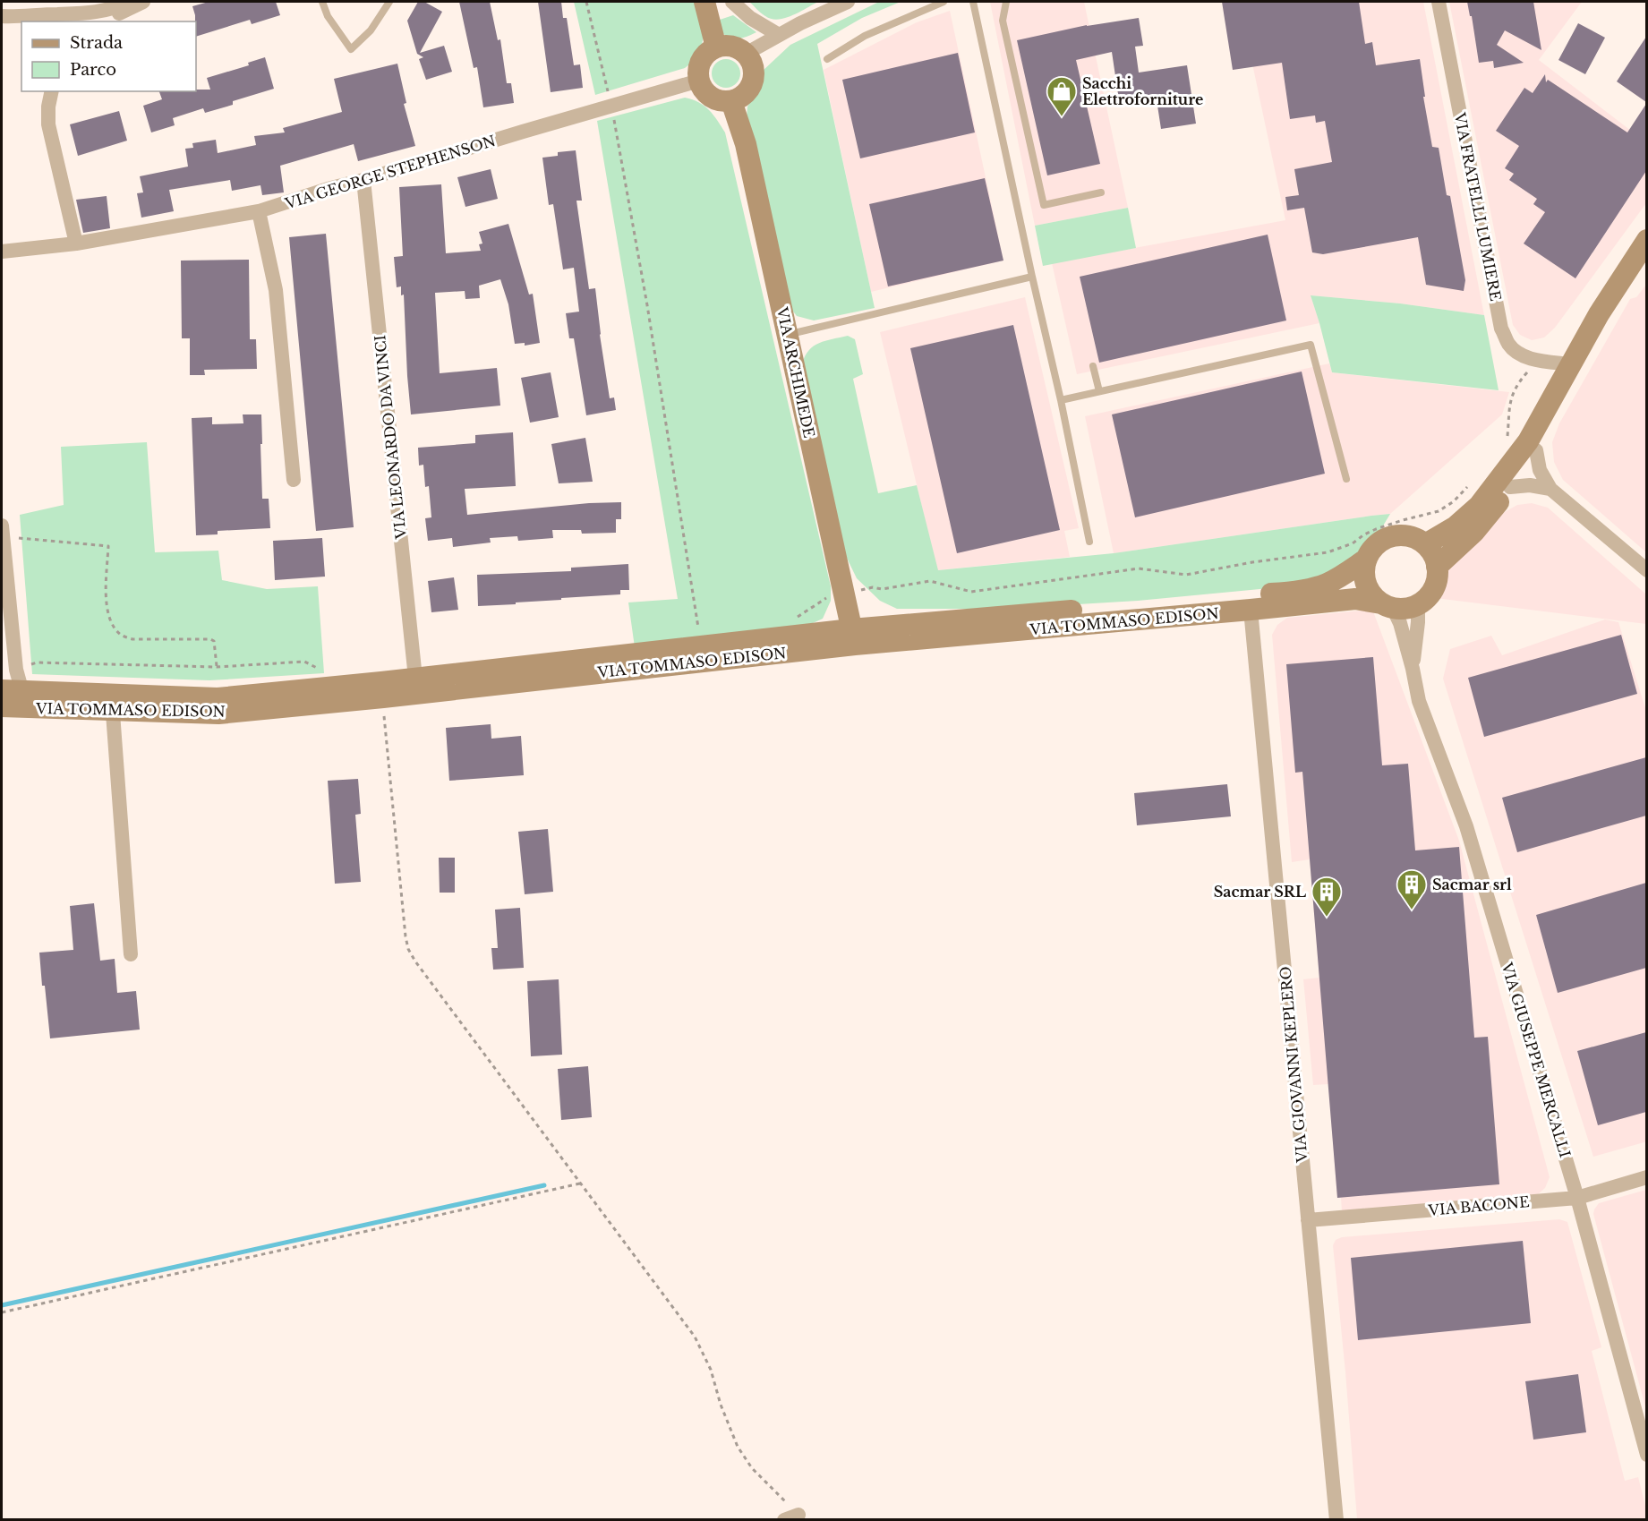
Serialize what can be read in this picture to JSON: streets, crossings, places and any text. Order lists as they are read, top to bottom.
{
  "streets": {
    "street": [
      "VIA GEORGE STEPHENSON",
      "VIA FRATELLI LUMIERE",
      "VIA ARCHIMEDE",
      "VIA LEONARDO DA VINCI",
      "VIA TOMMASO EDISON",
      "VIA GIUSEPPE MERCALLI",
      "VIA GIOVANNI KEPLERO",
      "VIA BACONE"
    ]
  },
  "crossings": [
    ["VIA GEORGE STEPHENSON", "VIA ARCHIMEDE"],
    ["VIA GEORGE STEPHENSON", "VIA LEONARDO DA VINCI"],
    ["VIA ARCHIMEDE", "VIA TOMMASO EDISON"],
    ["VIA LEONARDO DA VINCI", "VIA TOMMASO EDISON"],
    ["VIA TOMMASO EDISON", "VIA GIUSEPPE MERCALLI"],
    ["VIA TOMMASO EDISON", "VIA GIOVANNI KEPLERO"],
    ["VIA GIUSEPPE MERCALLI", "VIA BACONE"],
    ["VIA GIOVANNI KEPLERO", "VIA BACONE"]
  ],
  "places": {
    "shop": ["Sacchi Elettroforniture"],
    "building": ["Sacmar srl", "Sacmar SRL"]
  },
  "legend": ["Strada", "Parco"]
}
